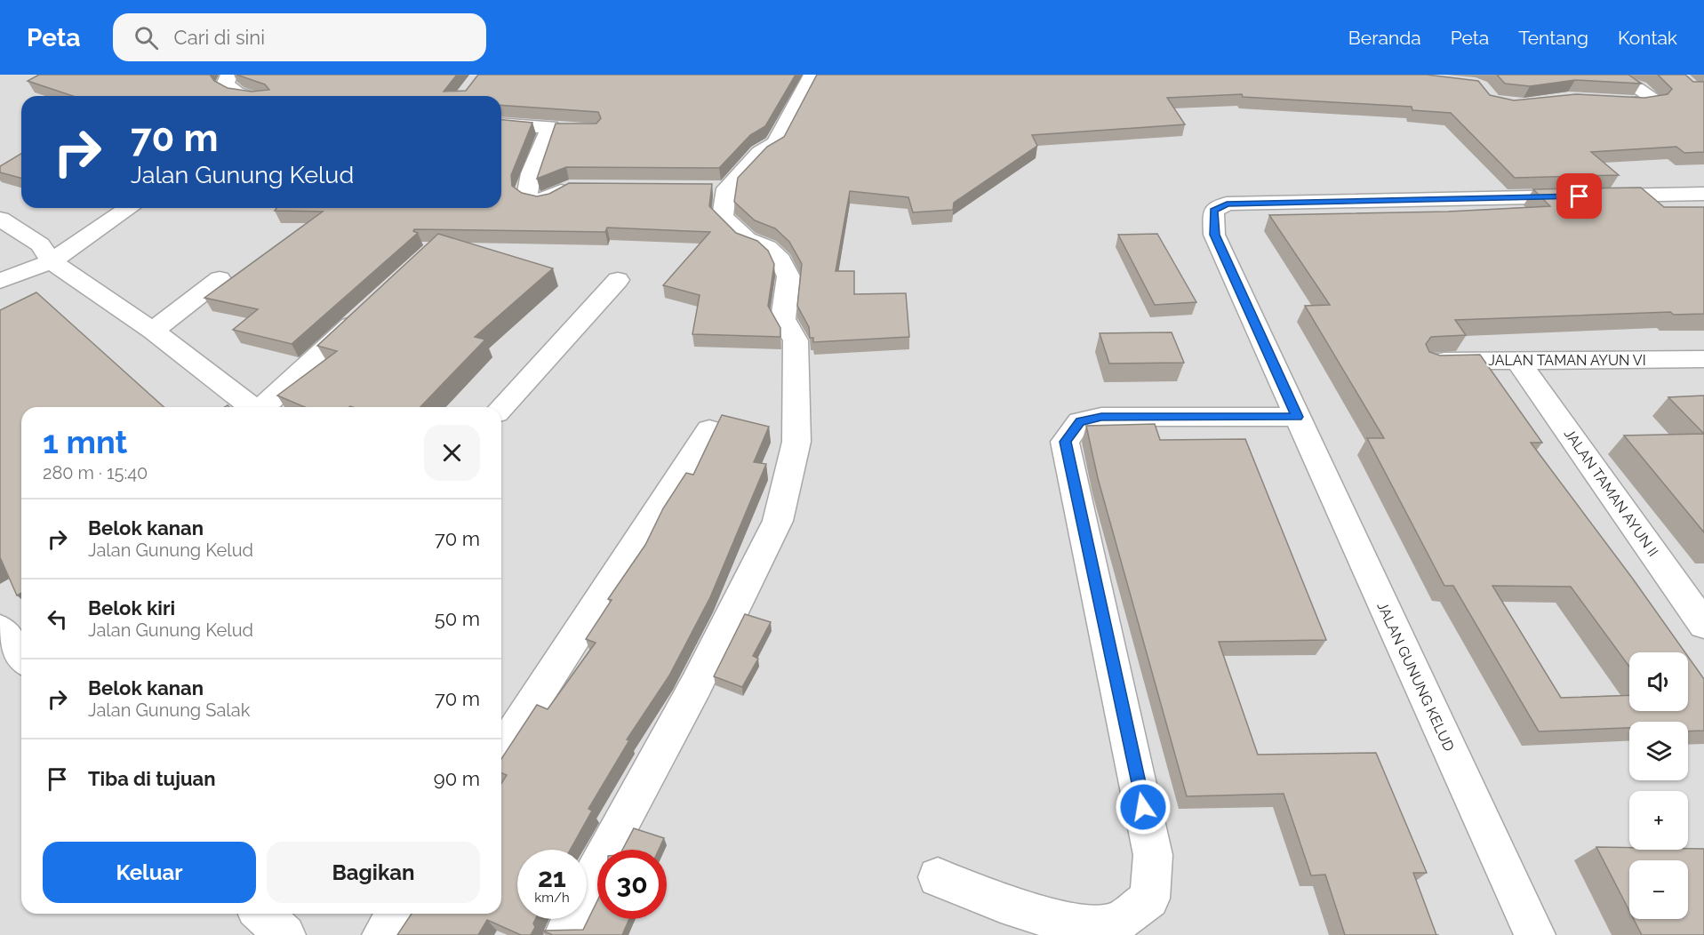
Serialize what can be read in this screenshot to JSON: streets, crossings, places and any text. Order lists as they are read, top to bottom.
{
  "streets": {
    "street": ["JALAN TAMAN AYUN VI", "JALAN TAMAN AYUN II", "JALAN GUNUNG KELUD"]
  },
  "crossings": [
    ["JALAN TAMAN AYUN VI", "JALAN TAMAN AYUN II"]
  ],
  "page": {
    "header": "Peta",
    "search": "Cari di sini",
    "nav": [
      "Beranda",
      "Peta",
      "Tentang",
      "Kontak"
    ],
    "turn": ["70 m", "Jalan Gunung Kelud"],
    "heading": ["1 mnt", "280 m · 15:40"],
    "list": [
      {
        "name": "Belok kanan",
        "note": "Jalan Gunung Kelud",
        "value": "70 m"
      },
      {
        "name": "Belok kiri",
        "note": "Jalan Gunung Kelud",
        "value": "50 m"
      },
      {
        "name": "Belok kanan",
        "note": "Jalan Gunung Salak",
        "value": "70 m"
      },
      {
        "name": "Tiba di tujuan",
        "value": "90 m"
      }
    ],
    "map_buttons": ["+", "−"],
    "buttons": ["Keluar", "Bagikan"],
    "speed": "21 km/h",
    "limit": "30"
  }
}
